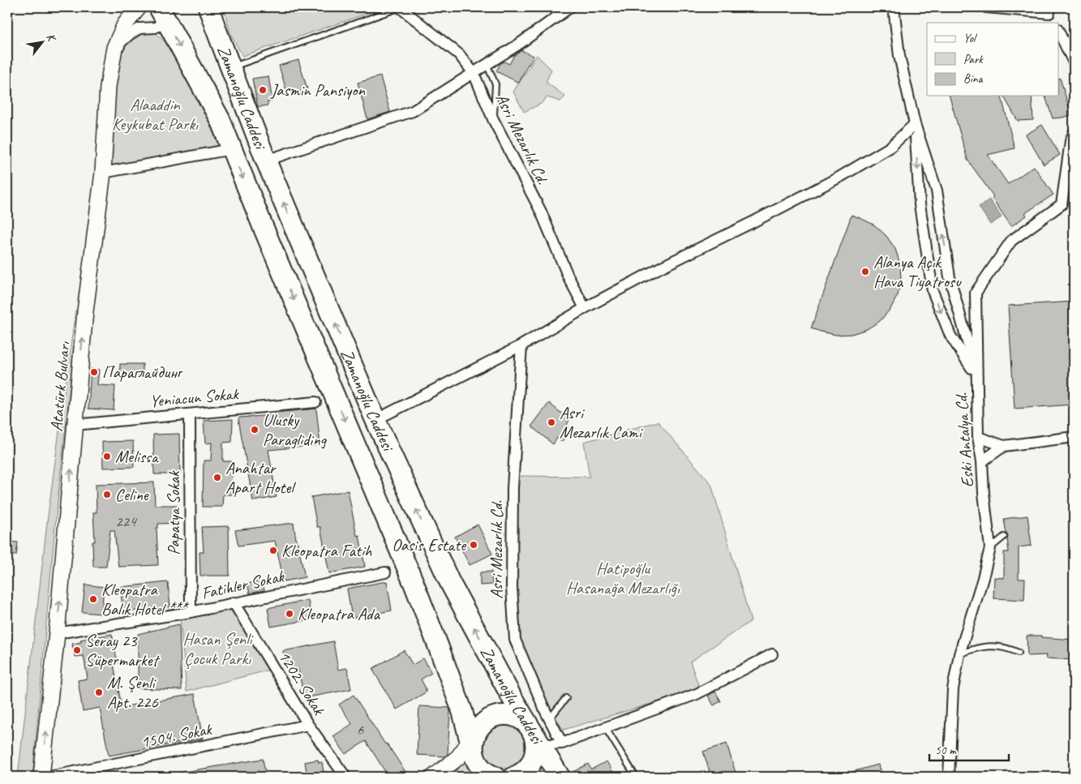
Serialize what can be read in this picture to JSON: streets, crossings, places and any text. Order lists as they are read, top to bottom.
{
  "streets": {
    "highway": ["Zamanoğlu Caddesi"],
    "street": [
      "Asri Mezarlık Cd.",
      "Atatürk Bulvarı",
      "Yeniacun Sokak",
      "Eski Antalya Cd.",
      "Papatya Sokak",
      "Fatihler Sokak",
      "1202. Sokak",
      "1504. Sokak"
    ]
  },
  "crossings": [
    ["Atatürk Bulvarı", "Yeniacun Sokak"],
    ["Atatürk Bulvarı", "Fatihler Sokak"],
    ["Yeniacun Sokak", "Papatya Sokak"],
    ["Papatya Sokak", "Fatihler Sokak"],
    ["Fatihler Sokak", "1202. Sokak"],
    ["1202. Sokak", "1504. Sokak"]
  ],
  "one_way": ["Atatürk Bulvarı"],
  "parks": ["Alaaddin Keykubat Parkı", "Hatipoğlu Hasanağa Mezarlığı", "Hasan Şenli Çocuk Parkı"],
  "places": [
    "Jasmin Pansiyon",
    "Alanya Açık Hava Tiyatrosu",
    "Параглайдинг",
    "Asri Mezarlık Cami",
    "Ulusky Paragliding",
    "Melissa",
    "Anahtar Apart Hotel",
    "Celine",
    "Oasis Estate",
    "Kleopatra Fatih",
    "Kleopatra Balık Hotel ***",
    "Kleopatra Ada",
    "Seray 23 Süpermarket",
    "M. Şenli Apt. 226"
  ],
  "house_numbers": ["224", "6"],
  "legend": ["Yol", "Park", "Bina"],
  "scale_bar": "50 m",
  "north": "top right"
}
